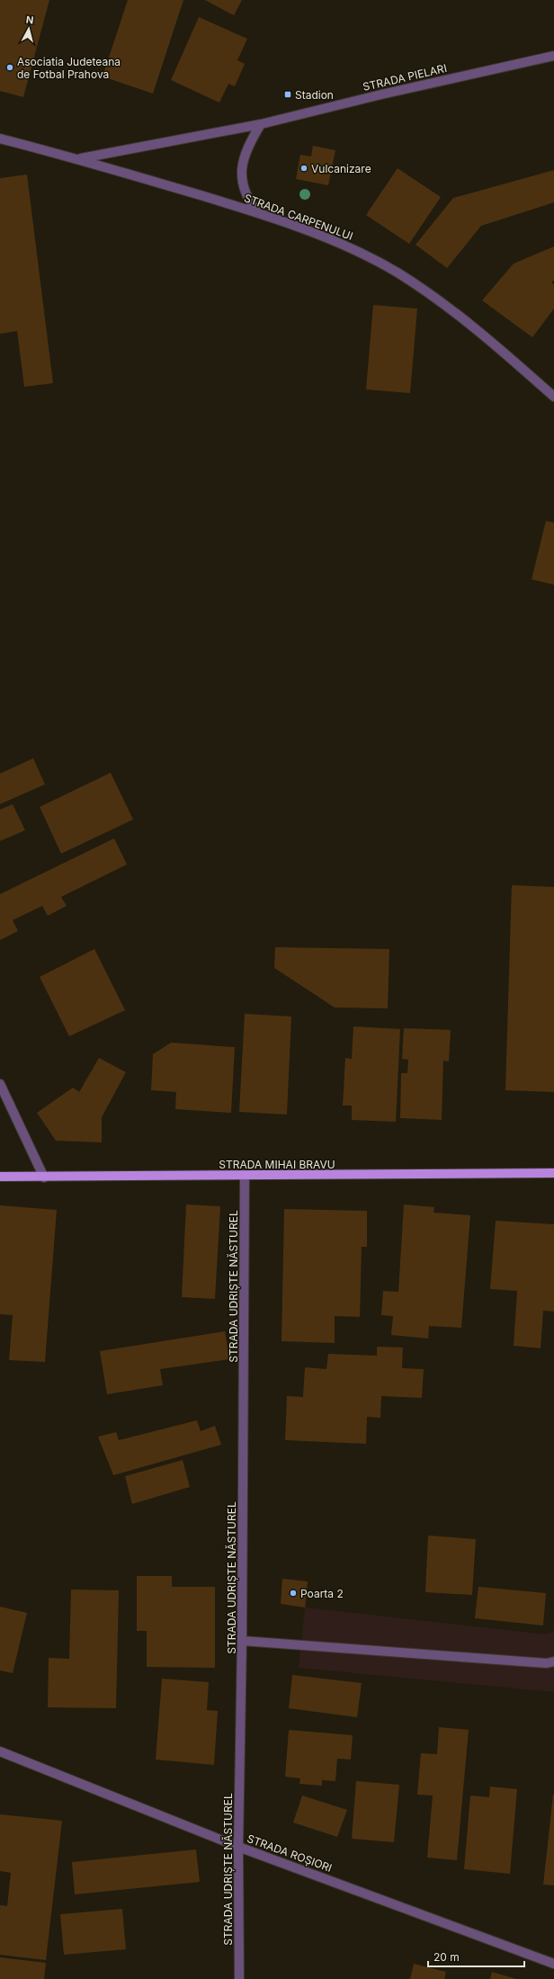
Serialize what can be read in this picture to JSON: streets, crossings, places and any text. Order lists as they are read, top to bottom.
{
  "streets": {
    "main road": ["STRADA MIHAI BRAVU"],
    "street": [
      "STRADA PIELARI",
      "STRADA CARPENULUI",
      "STRADA UDRIȘTE NĂSTUREL",
      "STRADA ROȘIORI"
    ]
  },
  "crossings": [
    ["STRADA PIELARI", "STRADA CARPENULUI"],
    ["STRADA MIHAI BRAVU", "STRADA UDRIȘTE NĂSTUREL"],
    ["STRADA UDRIȘTE NĂSTUREL", "STRADA ROȘIORI"]
  ],
  "places": {
    "other": ["Asociatia Judeteana de Fotbal Prahova", "Vulcanizare", "Poarta 2"],
    "transit": ["Stadion"]
  },
  "scale_bar": "20 m",
  "north": "top"
}
